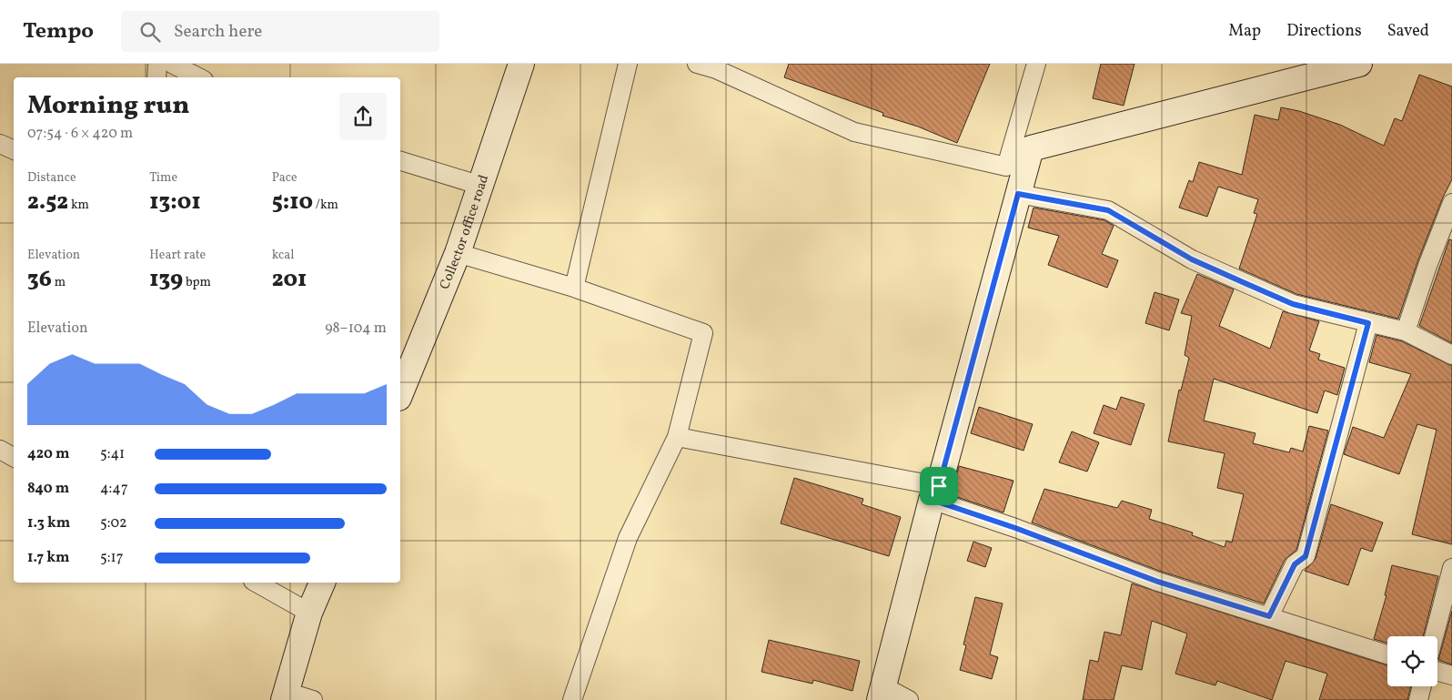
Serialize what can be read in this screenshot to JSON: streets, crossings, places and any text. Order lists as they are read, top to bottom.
{
  "streets": {
    "street": ["Collector office road"]
  },
  "page": {
    "header": "Tempo",
    "search": "Search here",
    "nav": ["Map", "Directions", "Saved"],
    "heading": ["Morning run", "07:54 · 6 × 420 m"],
    "stats": [
      ["Distance", "2.52 km"],
      ["Time", "13:01"],
      ["Pace", "5:10 /km"],
      ["Elevation", "36 m"],
      ["Heart rate", "139 bpm"],
      ["kcal", "201"]
    ],
    "chart": ["Elevation", "98–104 m"],
    "list": [
      {
        "name": "420 m",
        "note": "5:41"
      },
      {
        "name": "840 m",
        "note": "4:47"
      },
      {
        "name": "1.3 km",
        "note": "5:02"
      },
      {
        "name": "1.7 km",
        "note": "5:17"
      }
    ]
  }
}
